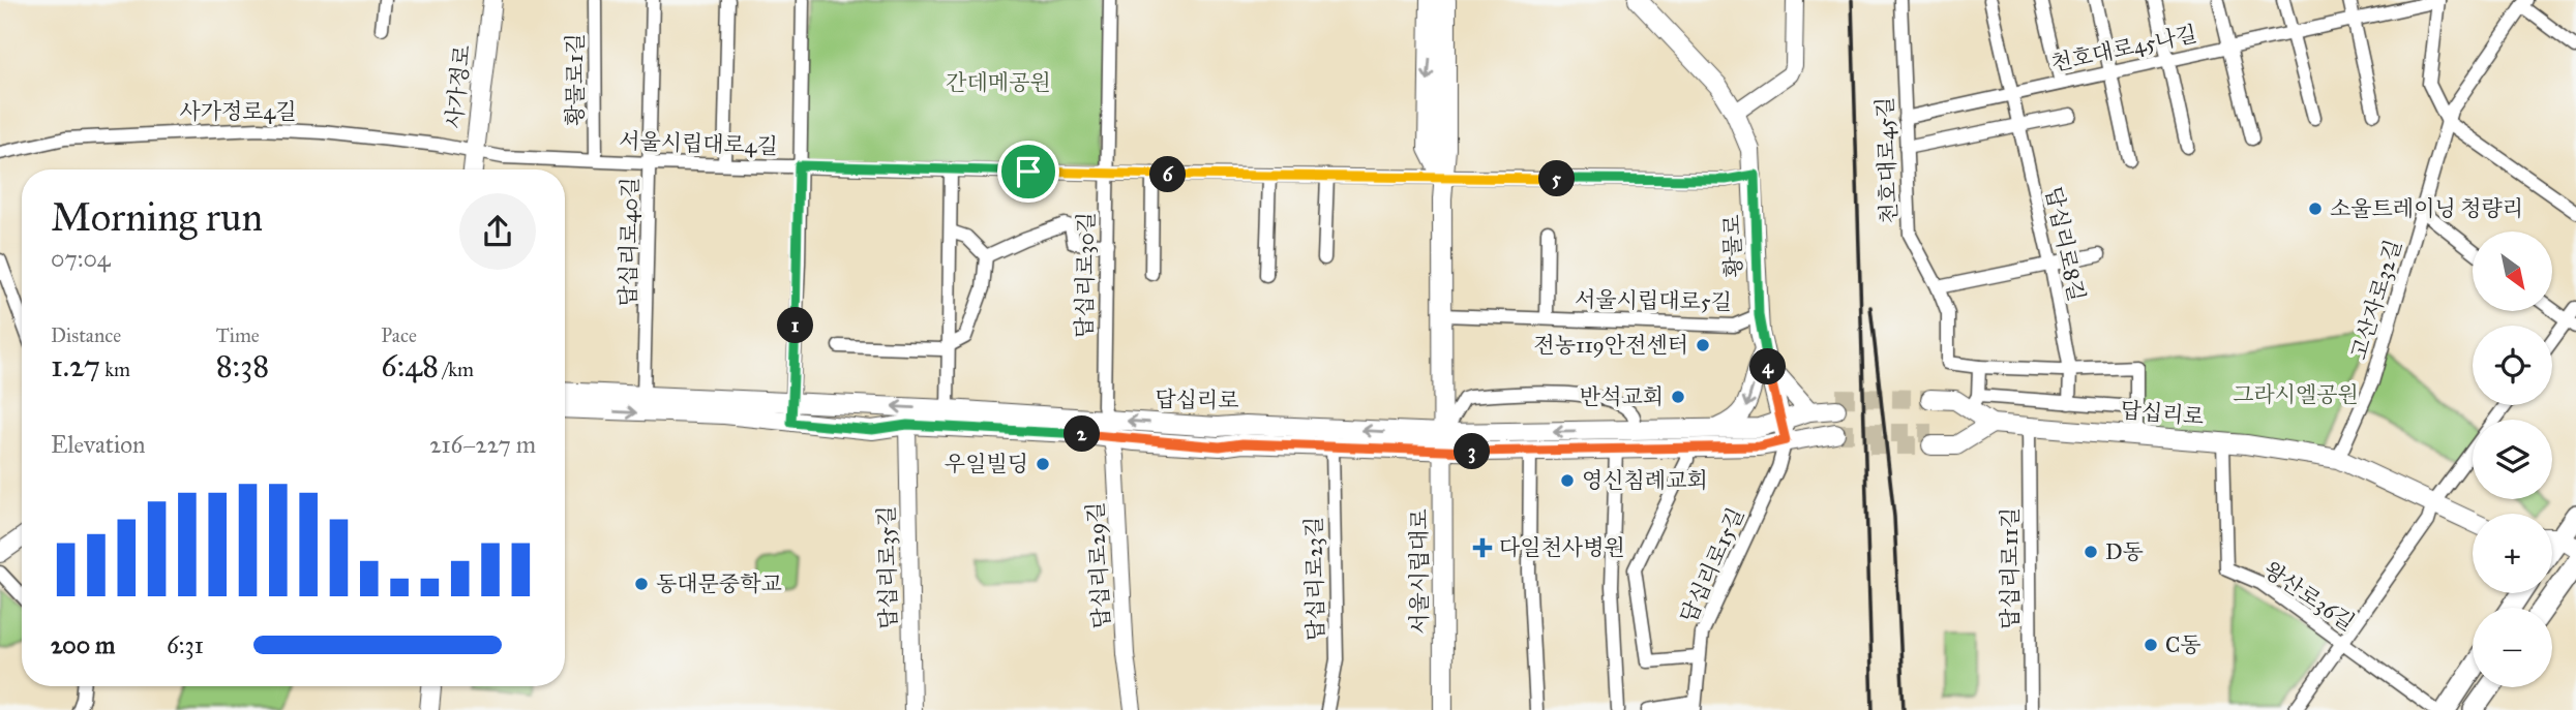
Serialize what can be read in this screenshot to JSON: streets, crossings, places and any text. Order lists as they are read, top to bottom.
{
  "streets": {
    "main road": [
      "사가정로",
      "황물로",
      "답십리로",
      "서울시립대로"
    ],
    "street": [
      "천호대로45나길",
      "황물로1길",
      "사가정로4길",
      "서울시립대로4길",
      "천호대로45길",
      "답십리로40길",
      "답십리로8길",
      "답십리로30길",
      "고산자로32길",
      "서울시립대로5길",
      "답십리로29길",
      "답십리로15길",
      "답십리로35길",
      "답십리로11길",
      "답십리로23길",
      "왕산로36길"
    ]
  },
  "crossings": [
    ["천호대로45나길", "천호대로45길"],
    ["천호대로45나길", "답십리로8길"],
    ["황물로1길", "서울시립대로4길"],
    ["사가정로", "사가정로4길"],
    ["사가정로", "서울시립대로4길"],
    ["사가정로4길", "서울시립대로4길"],
    ["서울시립대로4길", "답십리로40길"],
    ["서울시립대로4길", "황물로"],
    ["서울시립대로4길", "답십리로30길"],
    ["서울시립대로4길", "서울시립대로"],
    ["답십리로40길", "답십리로"],
    ["황물로", "서울시립대로5길"],
    ["황물로", "답십리로"],
    ["황물로", "답십리로15길"],
    ["답십리로30길", "답십리로"],
    ["답십리로30길", "답십리로29길"],
    ["고산자로32길", "답십리로"],
    ["서울시립대로5길", "서울시립대로"],
    ["답십리로", "답십리로29길"],
    ["답십리로", "답십리로15길"],
    ["답십리로", "답십리로35길"],
    ["답십리로", "답십리로11길"],
    ["답십리로", "서울시립대로"],
    ["답십리로", "답십리로23길"],
    ["답십리로", "왕산로36길"]
  ],
  "parks": ["간데메공원", "그라시엘공원"],
  "places": {
    "other": [
      "소울트레이닝 청량리",
      "전농119안전센터",
      "반석교회",
      "우일빌딩",
      "영신침례교회",
      "D동",
      "동대문중학교",
      "C동"
    ],
    "health": ["다일천사병원"]
  },
  "north": "bottom right",
  "page": {
    "pins": [
      "6",
      "5",
      "1",
      "4",
      "2",
      "3"
    ],
    "heading": ["Morning run", "07:04"],
    "map_buttons": ["+", "−"],
    "stats": [
      ["Distance", "1.27 km"],
      ["Time", "8:38"],
      ["Pace", "6:48 /km"]
    ],
    "chart": ["Elevation", "216–227 m"],
    "list": [
      {
        "name": "200 m",
        "note": "6:31"
      }
    ]
  }
}
